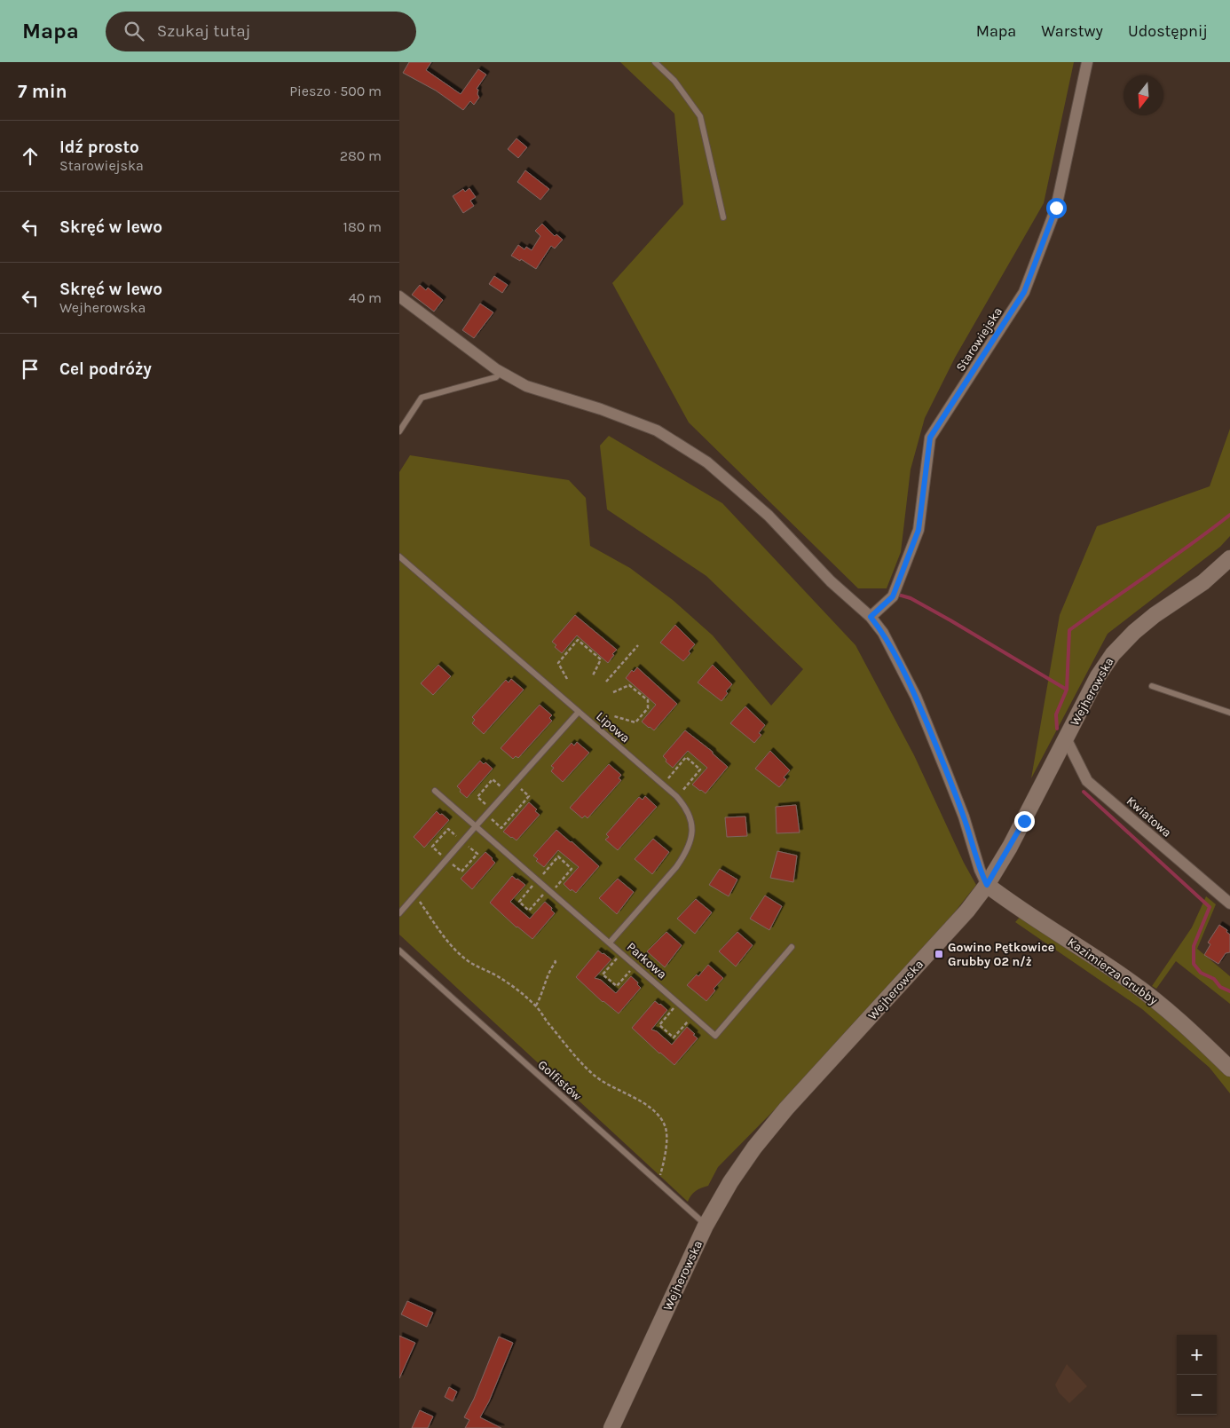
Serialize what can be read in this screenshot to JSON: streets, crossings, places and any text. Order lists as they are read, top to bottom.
{
  "streets": {
    "street": [
      "Starowiejska",
      "Wejherowska",
      "Kwiatowa",
      "Kazimierza Grubby"
    ],
    "lane": ["Lipowa", "Parkowa", "Golfistów"]
  },
  "crossings": [
    ["Wejherowska", "Kwiatowa"],
    ["Wejherowska", "Kazimierza Grubby"],
    ["Wejherowska", "Golfistów"],
    ["Lipowa", "Parkowa"]
  ],
  "places": {
    "transit": ["Gowino Pętkowice Grubby 02 n/ż"]
  },
  "north": "bottom",
  "page": {
    "header": "Mapa",
    "search": "Szukaj tutaj",
    "nav": ["Mapa", "Warstwy", "Udostępnij"],
    "heading": ["7 min", "Pieszo · 500 m"],
    "list": [
      ["Idź prosto", "Starowiejska", "280 m"],
      ["Skręć w lewo", "180 m"],
      ["Skręć w lewo", "Wejherowska", "40 m"],
      "Cel podróży"
    ],
    "map_buttons": ["+", "−"]
  }
}
